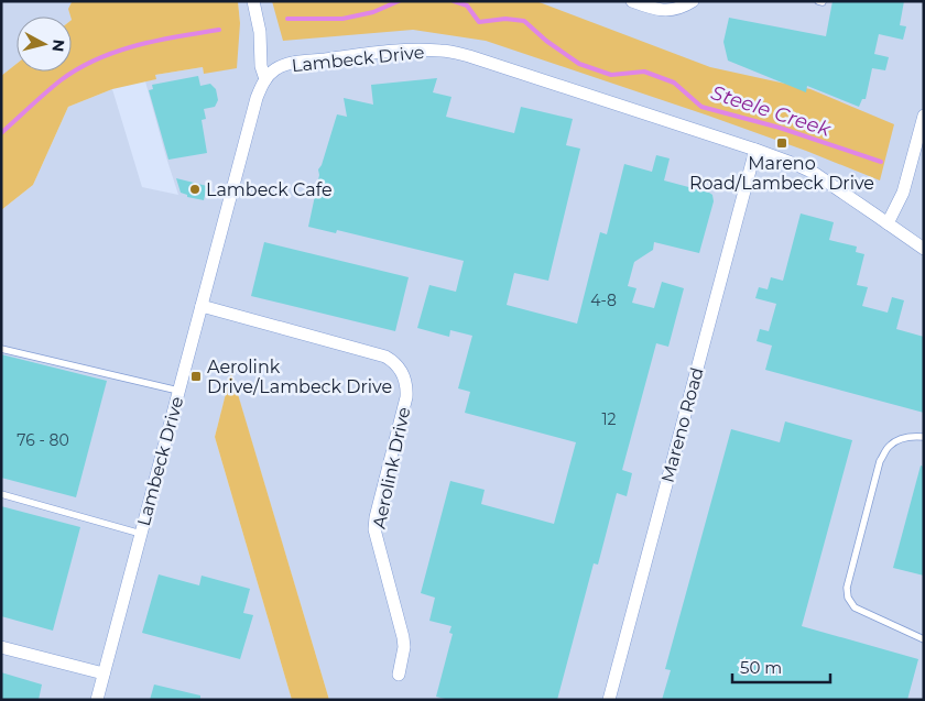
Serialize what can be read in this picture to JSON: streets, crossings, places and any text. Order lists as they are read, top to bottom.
{
  "streets": {
    "street": ["Lambeck Drive", "Mareno Road", "Aerolink Drive"]
  },
  "crossings": [
    ["Lambeck Drive", "Mareno Road"],
    ["Lambeck Drive", "Aerolink Drive"]
  ],
  "water": ["Steele Creek"],
  "places": {
    "transit": ["Mareno Road/Lambeck Drive", "Aerolink Drive/Lambeck Drive"],
    "other": ["Lambeck Cafe"]
  },
  "house_numbers": ["4-8", "12", "76 - 80"],
  "scale_bar": "50 m",
  "north": "right"
}
